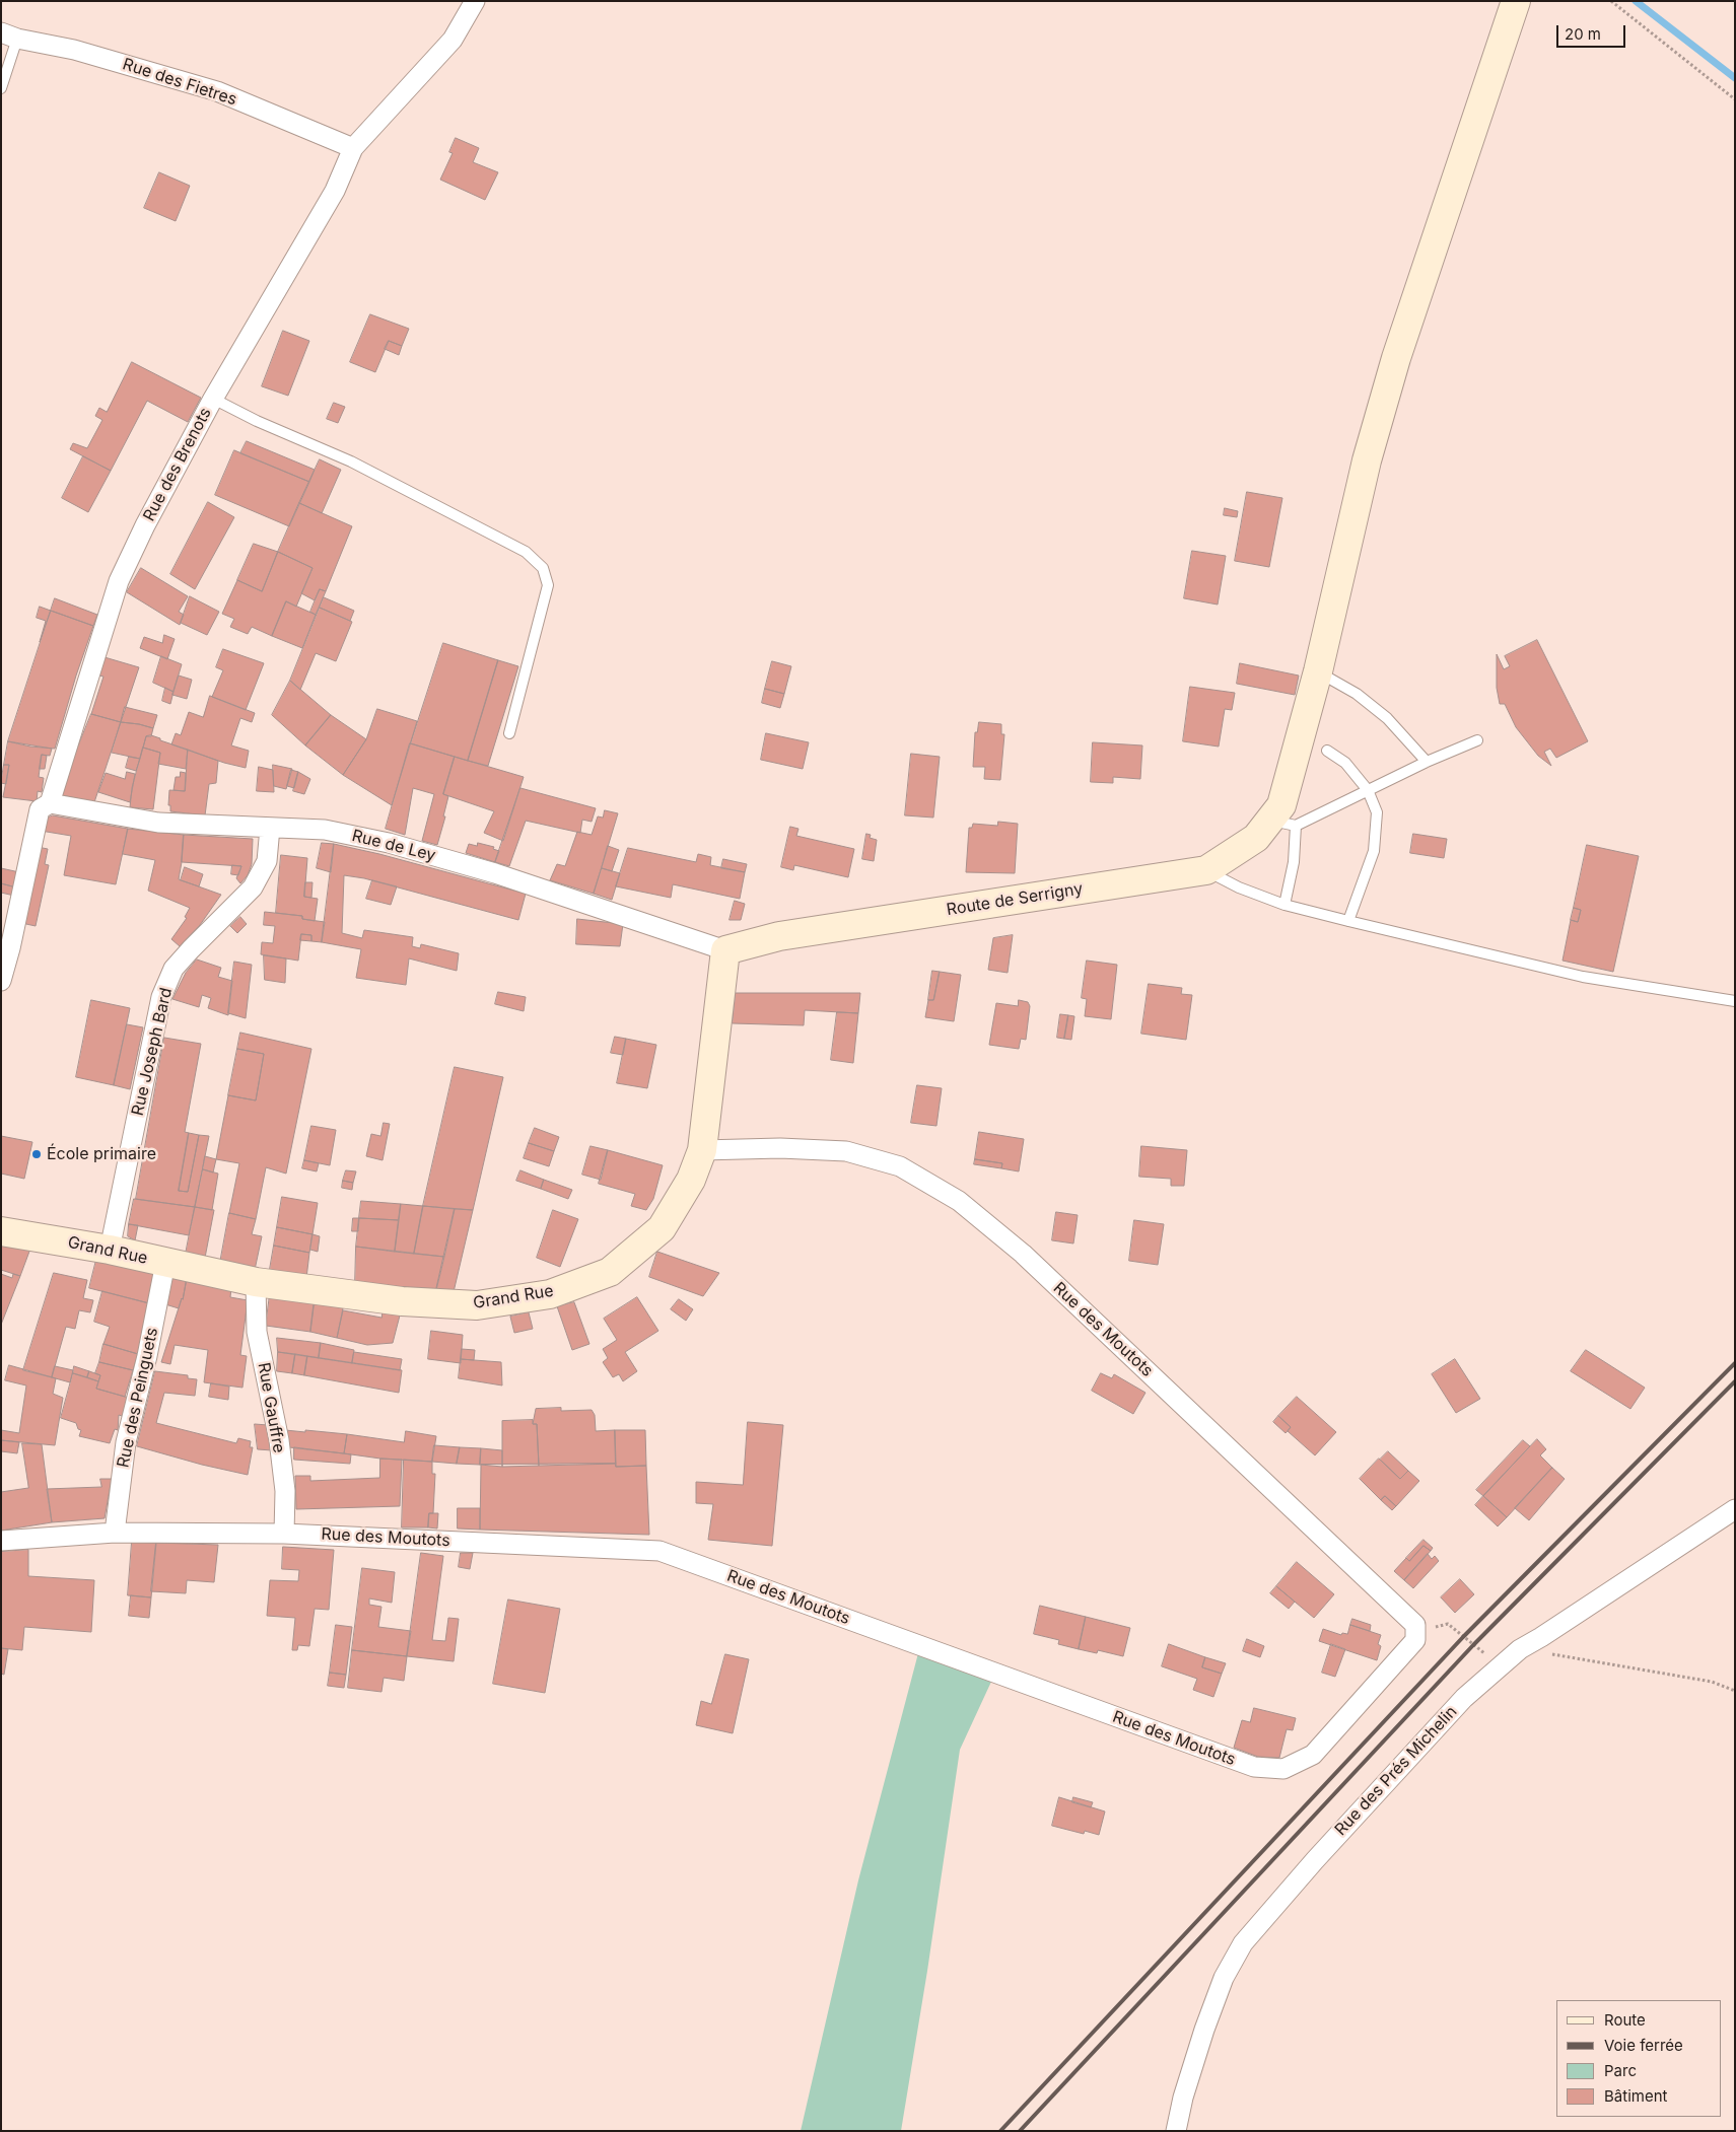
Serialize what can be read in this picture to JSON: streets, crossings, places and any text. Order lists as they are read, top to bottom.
{
  "streets": {
    "street": [
      "Rue des Fietres",
      "Rue des Brenots",
      "Rue de Ley",
      "Route de Serrigny",
      "Rue Joseph Bard",
      "Grand Rue",
      "Rue des Moutots",
      "Rue des Peinguets",
      "Rue Gauffre",
      "Rue des Prés Michelin"
    ]
  },
  "crossings": [
    ["Rue des Fietres", "Rue des Brenots"],
    ["Rue des Brenots", "Rue de Ley"],
    ["Rue de Ley", "Route de Serrigny"],
    ["Rue de Ley", "Rue Joseph Bard"],
    ["Rue de Ley", "Grand Rue"],
    ["Route de Serrigny", "Grand Rue"],
    ["Rue Joseph Bard", "Grand Rue"],
    ["Grand Rue", "Rue des Moutots"],
    ["Grand Rue", "Rue des Peinguets"],
    ["Grand Rue", "Rue Gauffre"],
    ["Rue des Moutots", "Rue des Peinguets"],
    ["Rue des Moutots", "Rue Gauffre"]
  ],
  "places": ["École primaire"],
  "legend": [
    "Route",
    "Voie ferrée",
    "Parc",
    "Bâtiment"
  ],
  "scale_bar": "20 m"
}
